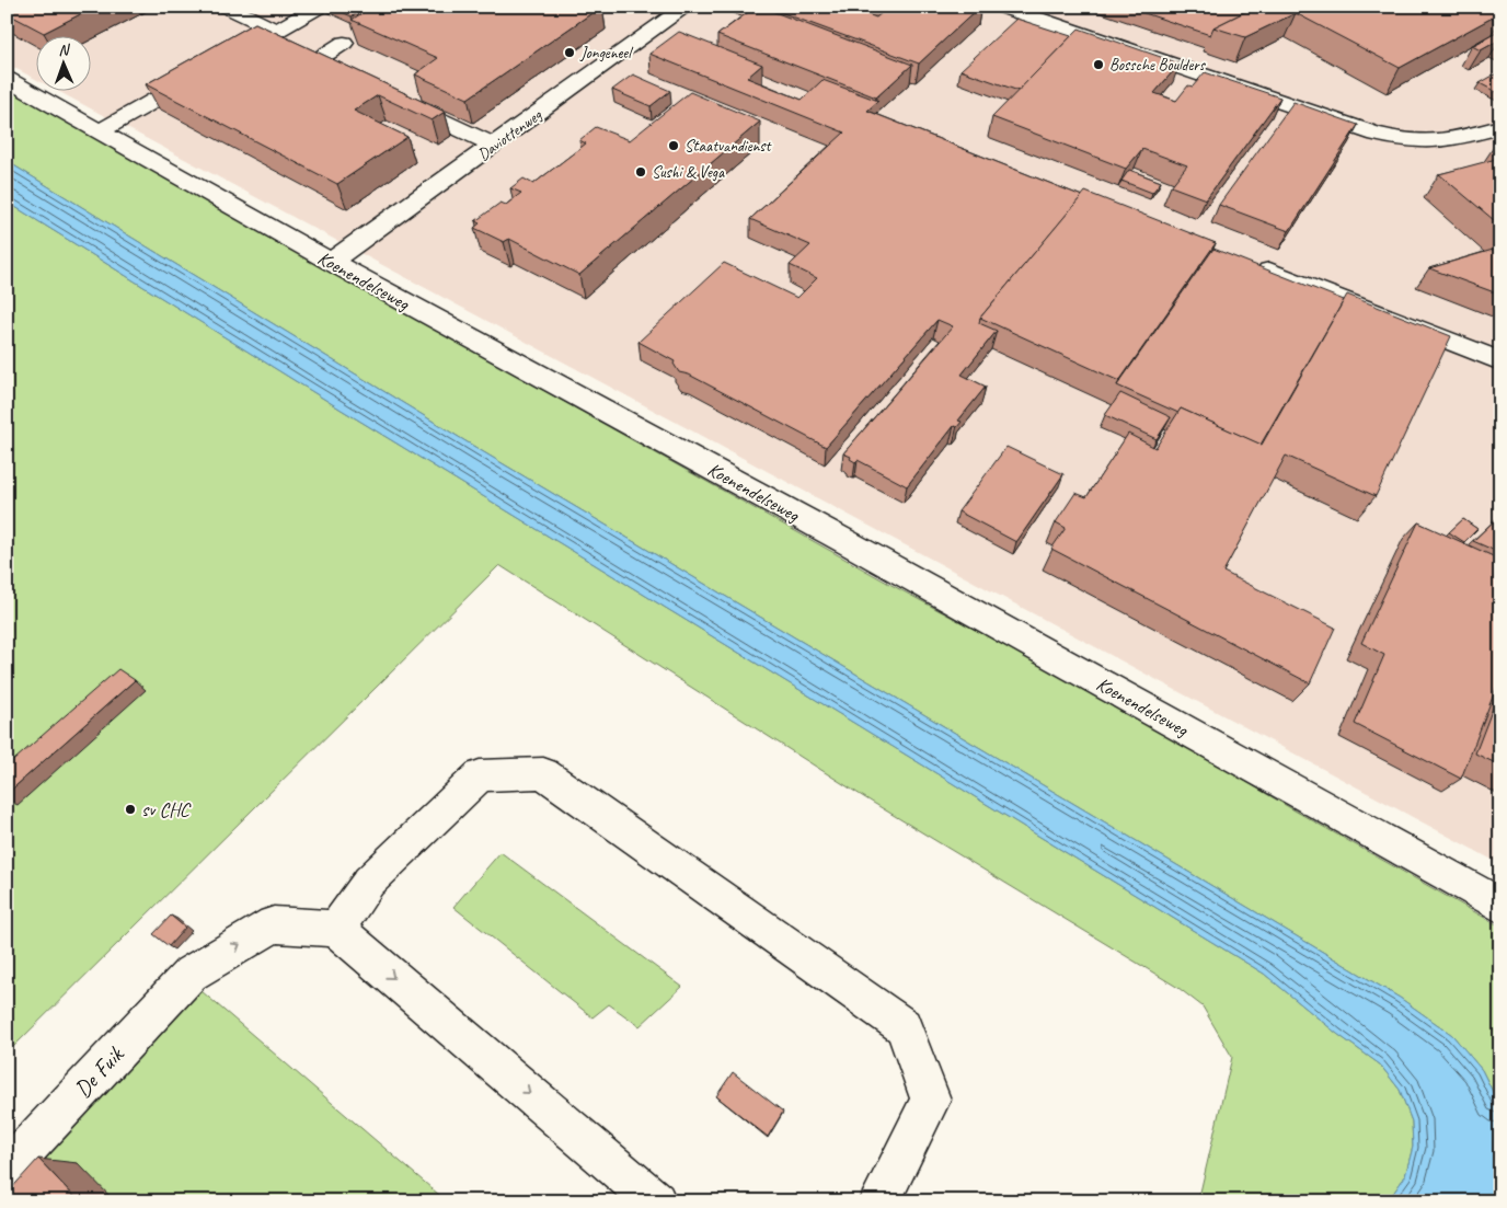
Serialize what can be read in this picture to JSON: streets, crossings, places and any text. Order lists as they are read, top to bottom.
{
  "streets": {
    "street": ["Daviottenweg", "Koenendelseweg", "De Fuik"]
  },
  "crossings": [
    ["Daviottenweg", "Koenendelseweg"]
  ],
  "one_way": ["De Fuik"],
  "places": [
    "Jongeneel",
    "Bossche Boulders",
    "Staatvandienst",
    "Sushi & Vega",
    "sv CHC"
  ],
  "north": "top"
}
